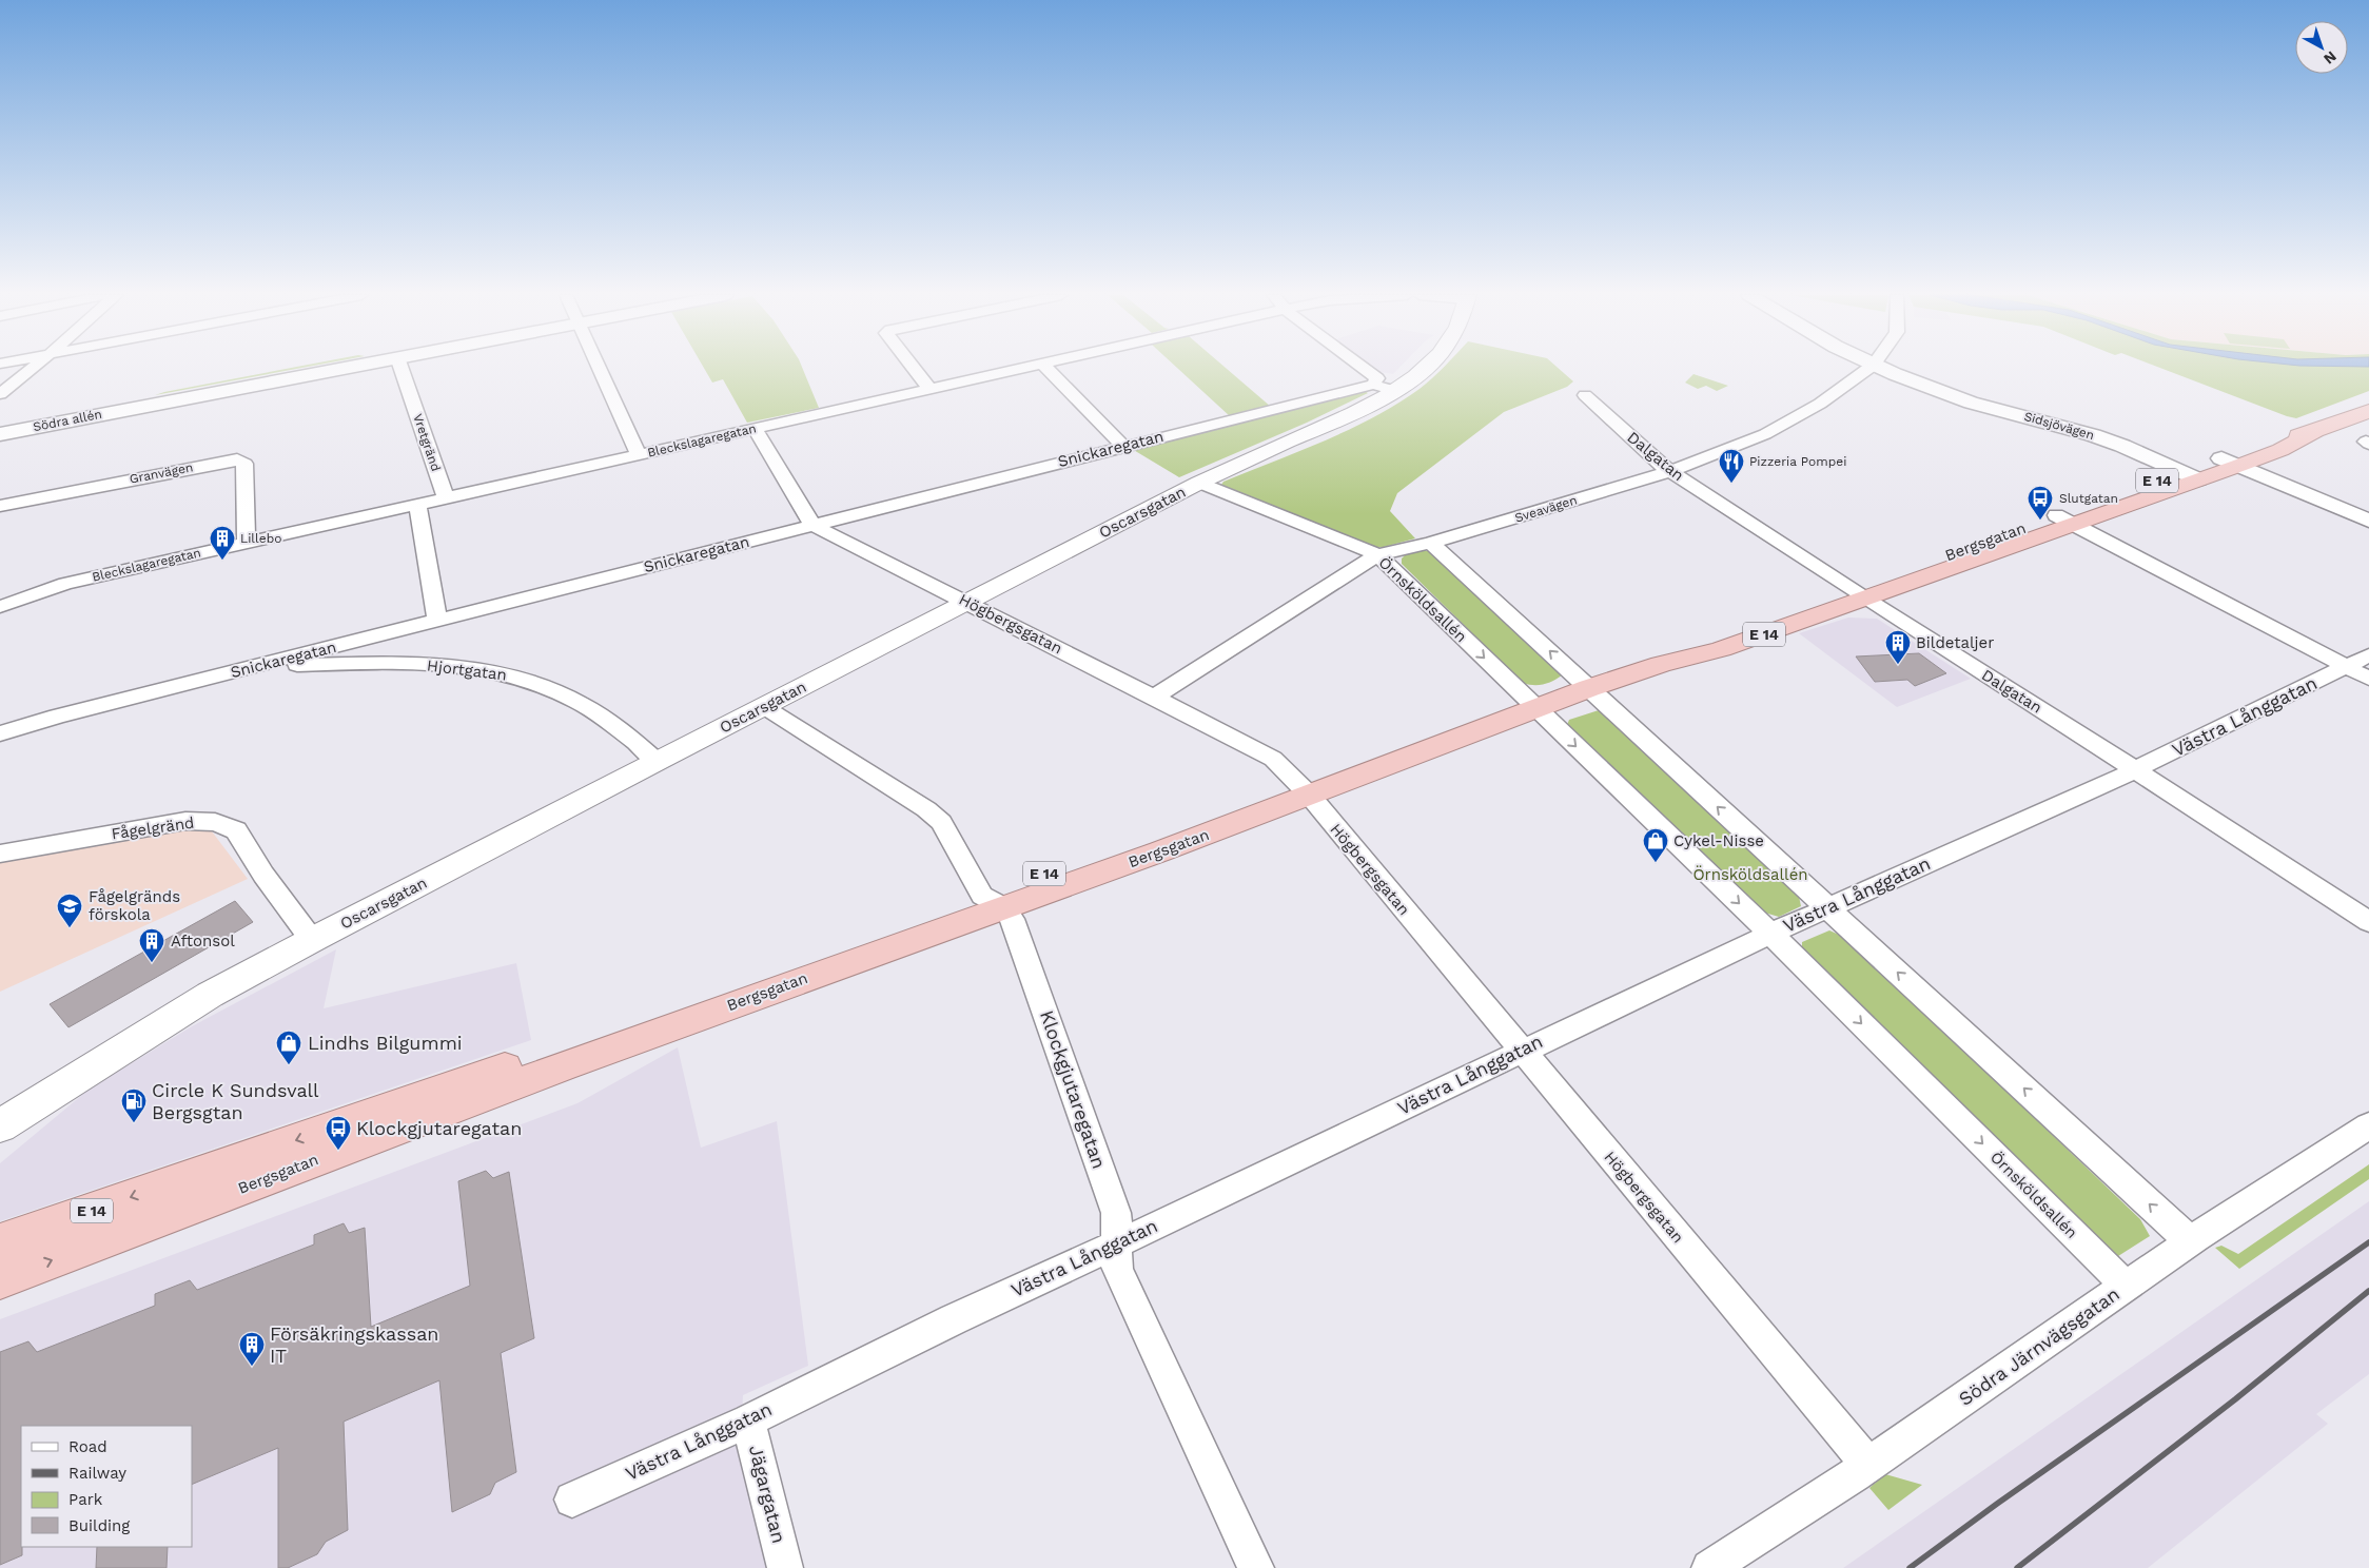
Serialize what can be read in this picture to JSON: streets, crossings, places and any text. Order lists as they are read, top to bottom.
{
  "streets": {
    "highway": ["E 14", "Bergsgatan"],
    "main road": ["Oscarsgatan"],
    "street": [
      "Södra allén",
      "Sidsjövägen",
      "Bleckslagaregatan",
      "Vretgränd",
      "Snickaregatan",
      "Dalgatan",
      "Granvägen",
      "Sveavägen",
      "Örnsköldsallén",
      "Högbergsgatan",
      "Hjortgatan",
      "Västra Långgatan",
      "Fågelgränd",
      "Klockgjutaregatan",
      "Södra Järnvägsgatan",
      "Jägargatan"
    ]
  },
  "crossings": [
    ["Sidsjövägen", "Bergsgatan"],
    ["Bleckslagaregatan", "Vretgränd"],
    ["Bleckslagaregatan", "Granvägen"],
    ["Snickaregatan", "Oscarsgatan"],
    ["Snickaregatan", "Högbergsgatan"],
    ["Snickaregatan", "Hjortgatan"],
    ["Dalgatan", "Sveavägen"],
    ["Dalgatan", "Bergsgatan"],
    ["Dalgatan", "Västra Långgatan"],
    ["Sveavägen", "Örnsköldsallén"],
    ["Sveavägen", "Högbergsgatan"],
    ["Oscarsgatan", "Örnsköldsallén"],
    ["Oscarsgatan", "Högbergsgatan"],
    ["Oscarsgatan", "Hjortgatan"],
    ["Oscarsgatan", "Fågelgränd"],
    ["Oscarsgatan", "Klockgjutaregatan"],
    ["Bergsgatan", "Örnsköldsallén"],
    ["Bergsgatan", "Högbergsgatan"],
    ["Bergsgatan", "Klockgjutaregatan"],
    ["Örnsköldsallén", "Västra Långgatan"],
    ["Örnsköldsallén", "Södra Järnvägsgatan"],
    ["Högbergsgatan", "Västra Långgatan"],
    ["Högbergsgatan", "Södra Järnvägsgatan"],
    ["Västra Långgatan", "Klockgjutaregatan"],
    ["Västra Långgatan", "Jägargatan"]
  ],
  "parks": ["Örnsköldsallén"],
  "places": {
    "restaurant": ["Pizzeria Pompei"],
    "bus stop": ["Slutgatan", "Klockgjutaregatan"],
    "building": [
      "Lillebo",
      "Bildetaljer",
      "Aftonsol",
      "Försäkringskassan IT"
    ],
    "shop": ["Cykel-Nisse", "Lindhs Bilgummi"],
    "school or university": ["Fågelgränds förskola"],
    "fuel station": ["Circle K Sundsvall Bergsgtan"]
  },
  "legend": [
    "Road",
    "Railway",
    "Park",
    "Building"
  ],
  "north": "bottom right"
}
